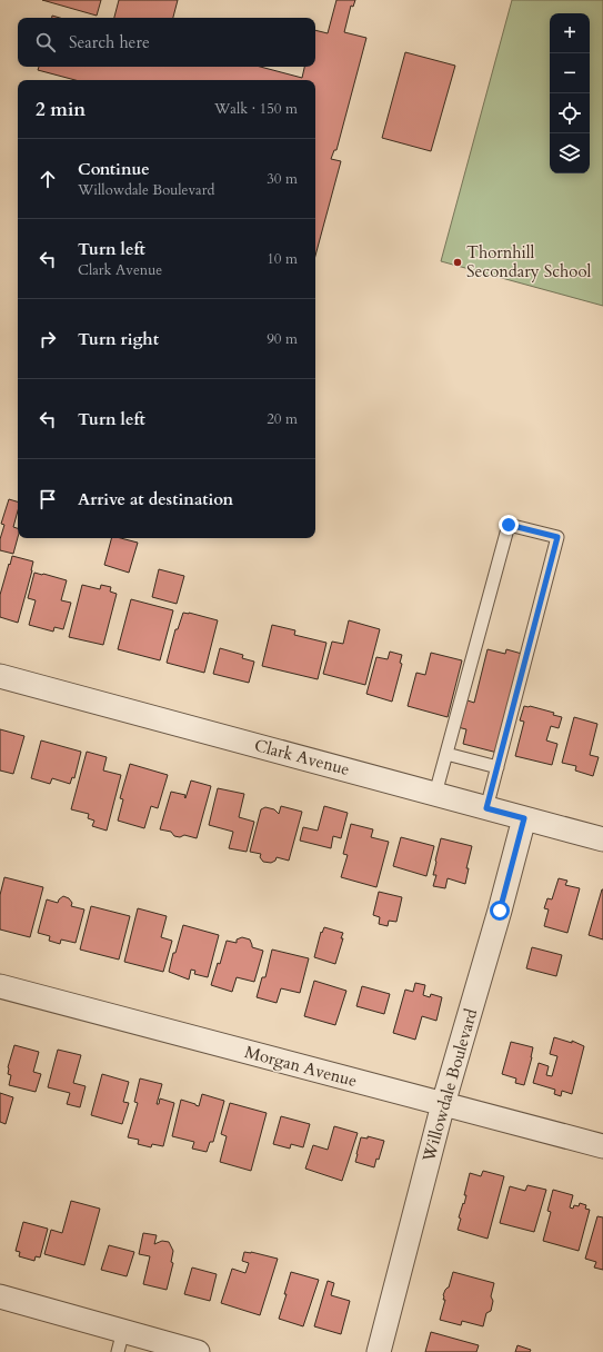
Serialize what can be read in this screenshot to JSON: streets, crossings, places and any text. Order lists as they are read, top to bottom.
{
  "streets": {
    "street": ["Clark Avenue", "Morgan Avenue", "Willowdale Boulevard"]
  },
  "crossings": [
    ["Clark Avenue", "Willowdale Boulevard"],
    ["Morgan Avenue", "Willowdale Boulevard"]
  ],
  "places": ["Thornhill Secondary School"],
  "page": {
    "map_buttons": ["+", "−"],
    "search": "Search here",
    "heading": ["2 min", "Walk · 150 m"],
    "list": [
      ["Continue", "Willowdale Boulevard", "30 m"],
      ["Turn left", "Clark Avenue", "10 m"],
      ["Turn right", "90 m"],
      ["Turn left", "20 m"],
      "Arrive at destination"
    ]
  }
}
